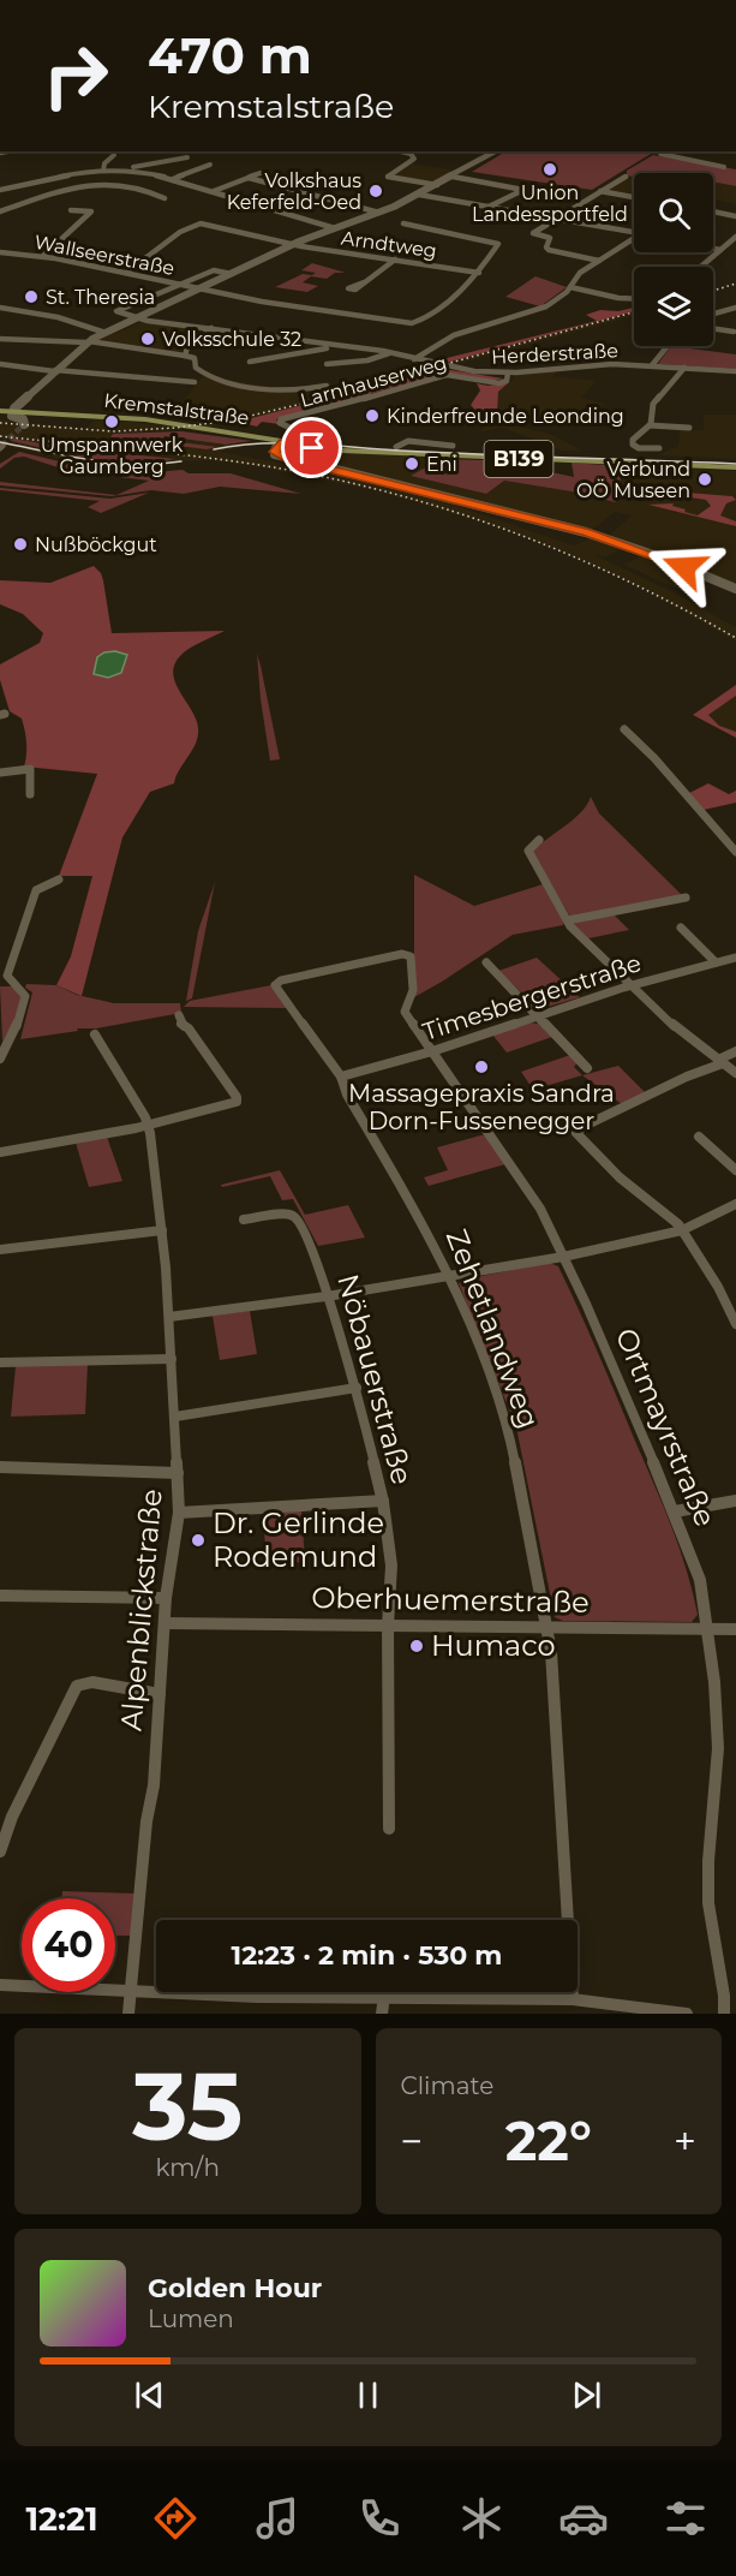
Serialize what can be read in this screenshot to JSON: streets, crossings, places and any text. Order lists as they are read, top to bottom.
{
  "streets": {
    "main road": ["Kremstalstraße", "B139"],
    "street": [
      "Arndtweg",
      "Wallseerstraße",
      "Herderstraße",
      "Larnhauserweg",
      "Timesbergerstraße",
      "Zehetlandweg",
      "Nöbauerstraße",
      "Ortmayrstraße",
      "Oberhuemerstraße",
      "Alpenblickstraße"
    ]
  },
  "crossings": [
    ["Arndtweg", "Wallseerstraße"],
    ["Herderstraße", "Larnhauserweg"],
    ["Larnhauserweg", "Kremstalstraße"],
    ["Timesbergerstraße", "Zehetlandweg"],
    ["Timesbergerstraße", "Ortmayrstraße"],
    ["Zehetlandweg", "Ortmayrstraße"],
    ["Zehetlandweg", "Oberhuemerstraße"],
    ["Nöbauerstraße", "Oberhuemerstraße"],
    ["Ortmayrstraße", "Oberhuemerstraße"],
    ["Oberhuemerstraße", "Alpenblickstraße"]
  ],
  "places": [
    "Union Landessportfeld",
    "Volkshaus Keferfeld-Oed",
    "St. Theresia",
    "Volksschule 32",
    "Kinderfreunde Leonding",
    "Umspannwerk Gaumberg",
    "Eni",
    "Verbund OÖ Museen",
    "Nußböckgut",
    "Massagepraxis Sandra Dorn-Fussenegger",
    "Dr. Gerlinde Rodemund",
    "Humaco"
  ],
  "page": {
    "turn": ["470 m", "Kremstalstraße"],
    "limit": "40",
    "trip": "12:23 · 2 min · 530 m",
    "tile": [
      ["35", "km/h"],
      "Climate"
    ],
    "heat": ["−", "22°", "+"],
    "song": ["Golden Hour", "Lumen"],
    "tabs": "12:21"
  }
}
